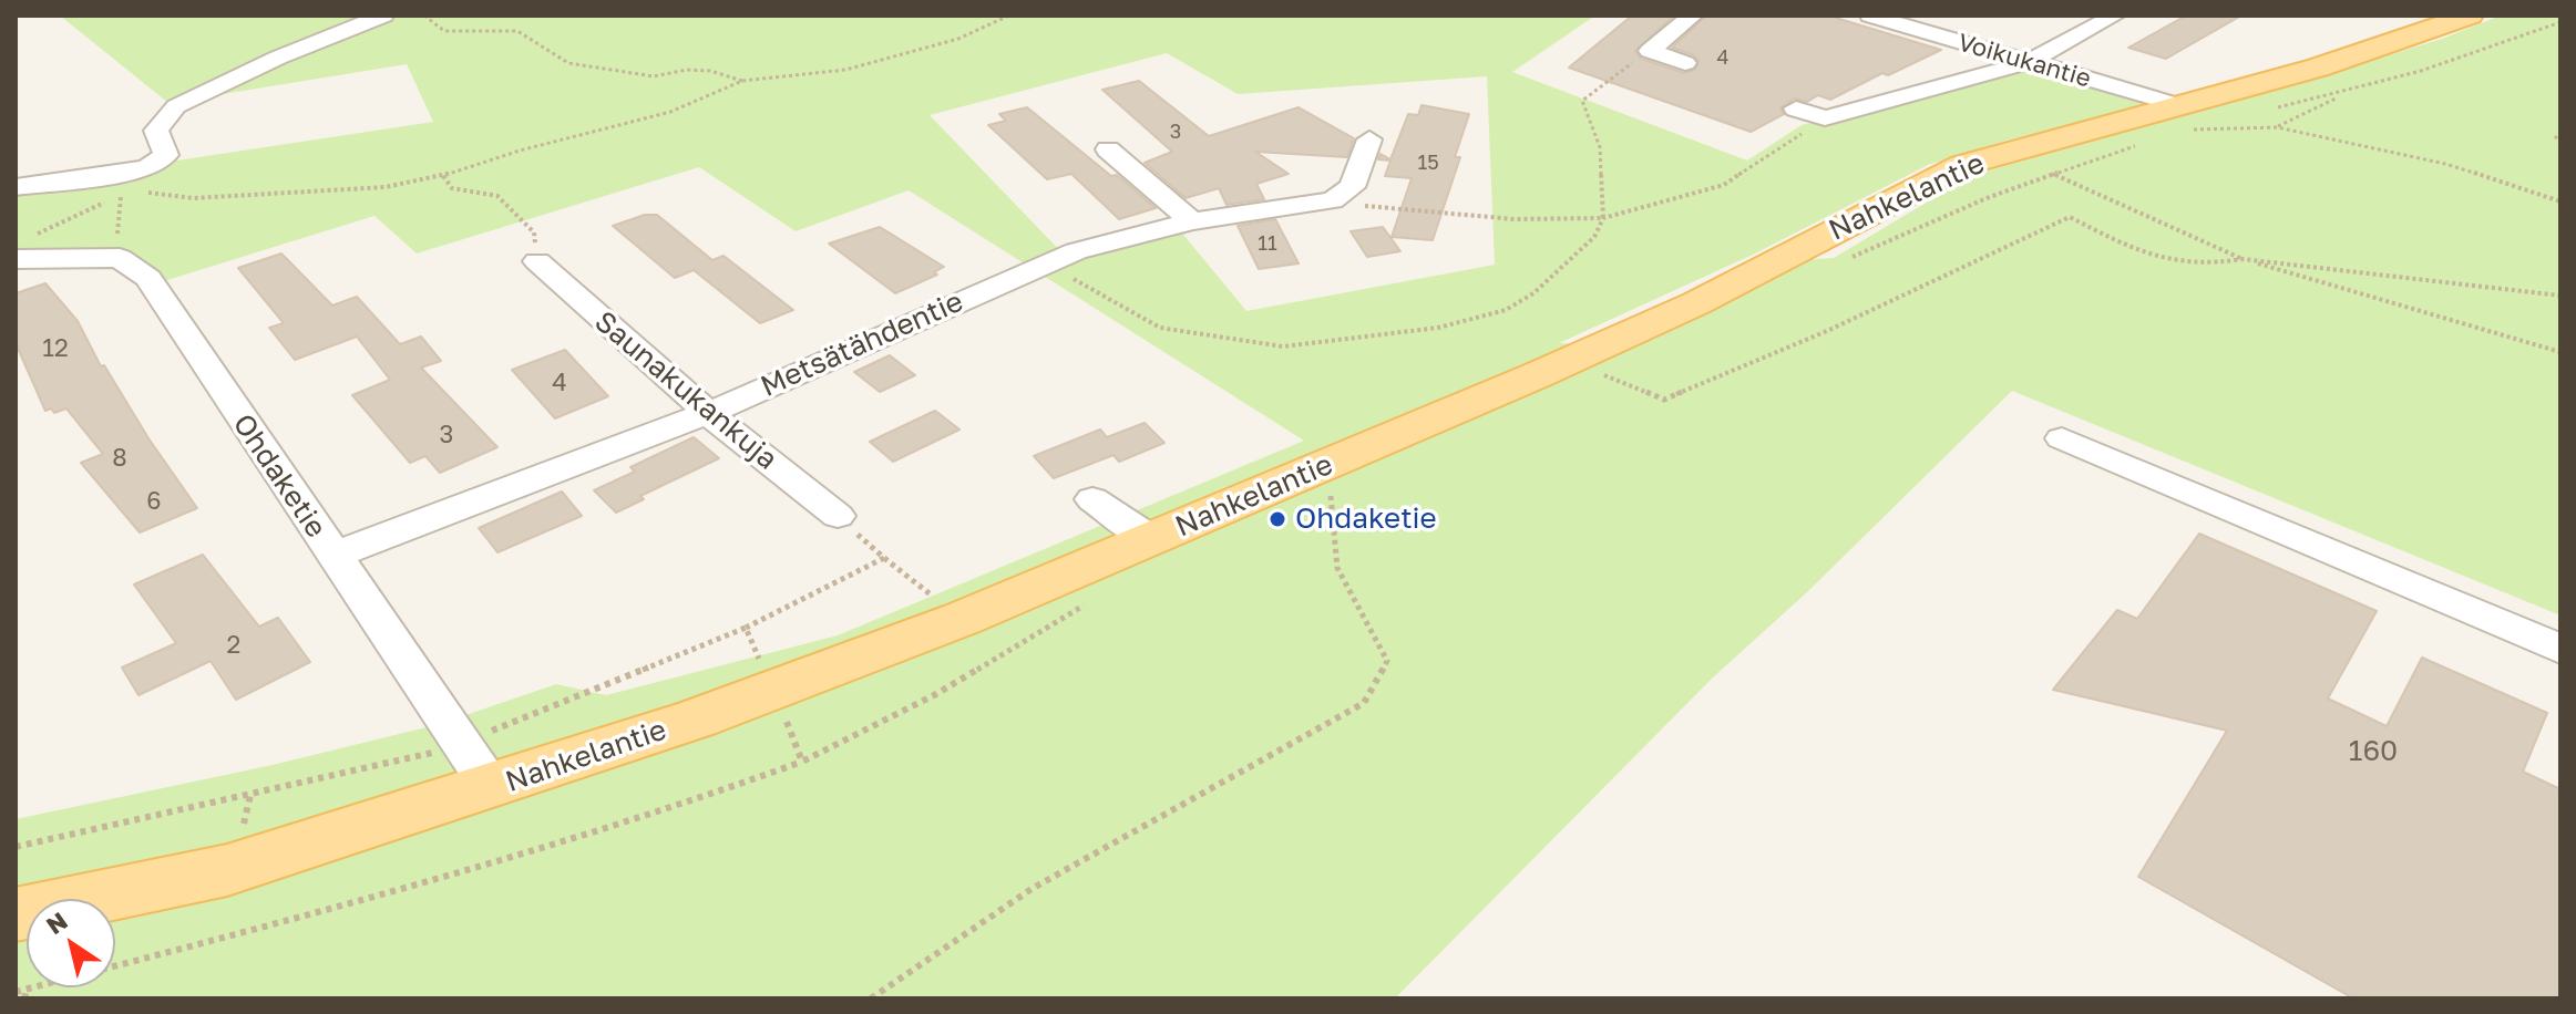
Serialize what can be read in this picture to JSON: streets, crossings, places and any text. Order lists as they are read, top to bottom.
{
  "streets": {
    "main road": ["Nahkelantie"],
    "street": [
      "Voikukantie",
      "Metsätähdentie",
      "Saunakukankuja",
      "Ohdaketie"
    ]
  },
  "crossings": [
    ["Voikukantie", "Nahkelantie"],
    ["Nahkelantie", "Ohdaketie"],
    ["Metsätähdentie", "Saunakukankuja"],
    ["Metsätähdentie", "Ohdaketie"]
  ],
  "places": ["Ohdaketie"],
  "house_numbers": [
    "4",
    "3",
    "15",
    "11",
    "12",
    "4",
    "3",
    "8",
    "6",
    "2",
    "160"
  ],
  "north": "top left"
}
